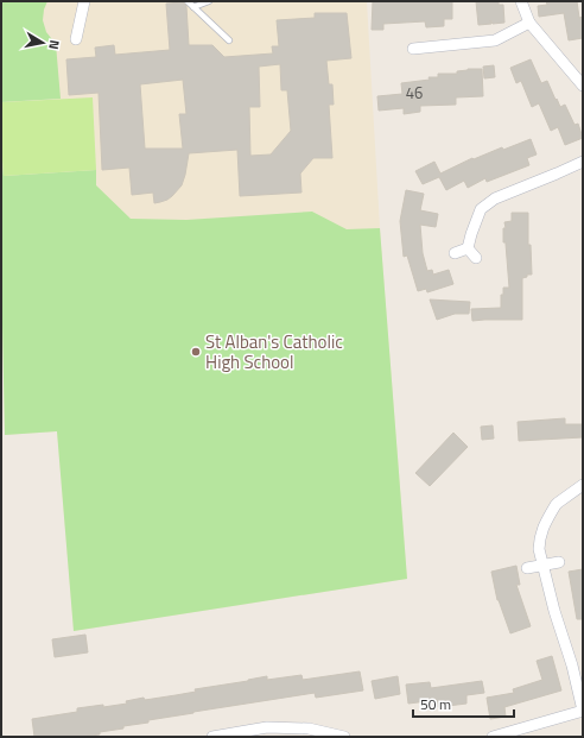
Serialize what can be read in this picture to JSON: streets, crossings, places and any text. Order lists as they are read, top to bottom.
{
  "places": ["St Alban's Catholic High School"],
  "house_numbers": ["46"],
  "scale_bar": "50 m",
  "north": "right"
}
